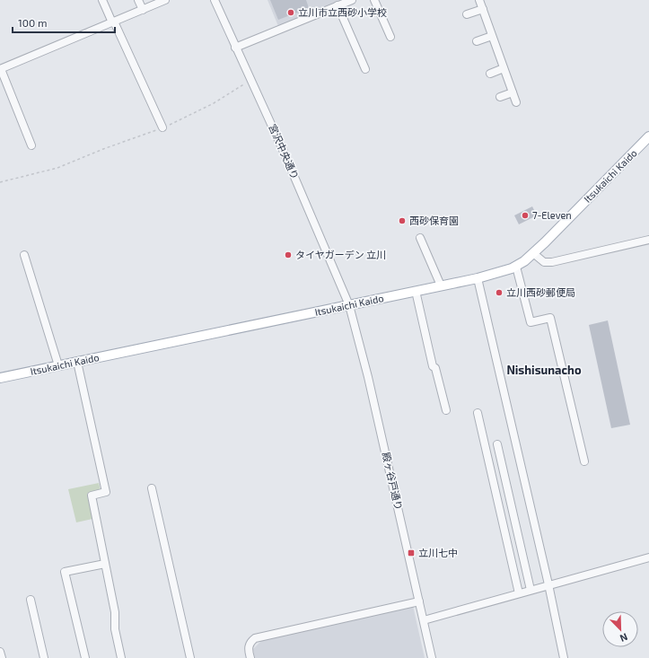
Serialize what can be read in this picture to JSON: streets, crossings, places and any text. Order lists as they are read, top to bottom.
{
  "streets": {
    "main road": ["Itsukaichi Kaido"],
    "street": ["宮沢中央通り", "殿ヶ谷戸通り"]
  },
  "crossings": [
    ["宮沢中央通り", "Itsukaichi Kaido"],
    ["宮沢中央通り", "殿ヶ谷戸通り"],
    ["Itsukaichi Kaido", "殿ヶ谷戸通り"]
  ],
  "districts": ["Nishisunacho"],
  "places": {
    "other": [
      "立川市立西砂小学校",
      "7-Eleven",
      "西砂保育園",
      "タイヤガーデン 立川",
      "立川西砂郵便局"
    ],
    "transit": ["立川七中"]
  },
  "scale_bar": "100 m",
  "north": "bottom right"
}
